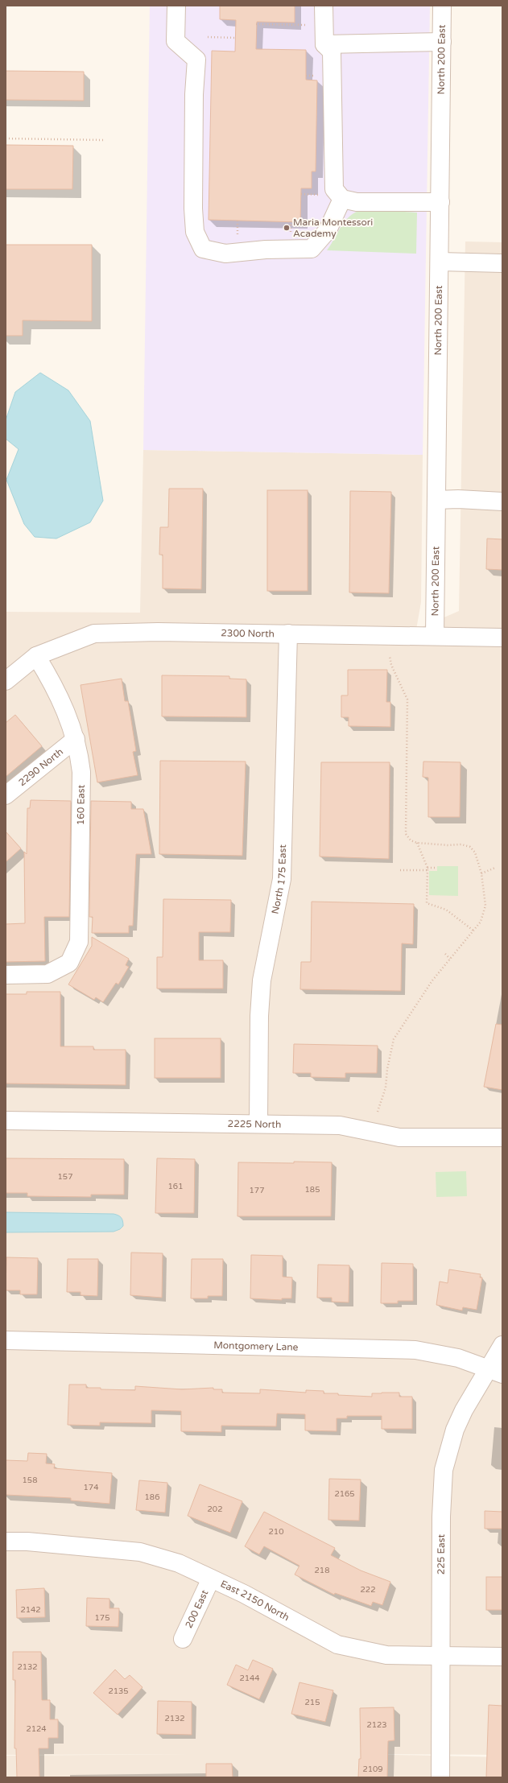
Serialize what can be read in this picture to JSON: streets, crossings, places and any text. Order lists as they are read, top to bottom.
{
  "streets": {
    "street": [
      "North 200 East",
      "2300 North",
      "2290 North",
      "160 East",
      "North 175 East",
      "2225 North",
      "Montgomery Lane",
      "225 East",
      "East 2150 North",
      "200 East"
    ]
  },
  "crossings": [
    ["North 200 East", "2300 North"],
    ["2300 North", "160 East"],
    ["2300 North", "North 175 East"],
    ["2290 North", "160 East"],
    ["North 175 East", "2225 North"],
    ["Montgomery Lane", "225 East"],
    ["225 East", "East 2150 North"],
    ["East 2150 North", "200 East"]
  ],
  "places": ["Maria Montessori Academy"],
  "house_numbers": [
    "157",
    "161",
    "185",
    "177",
    "158",
    "174",
    "2165",
    "186",
    "202",
    "210",
    "218",
    "222",
    "2142",
    "175",
    "2132",
    "2144",
    "2135",
    "215",
    "2132",
    "2123",
    "2124",
    "2109"
  ]
}
